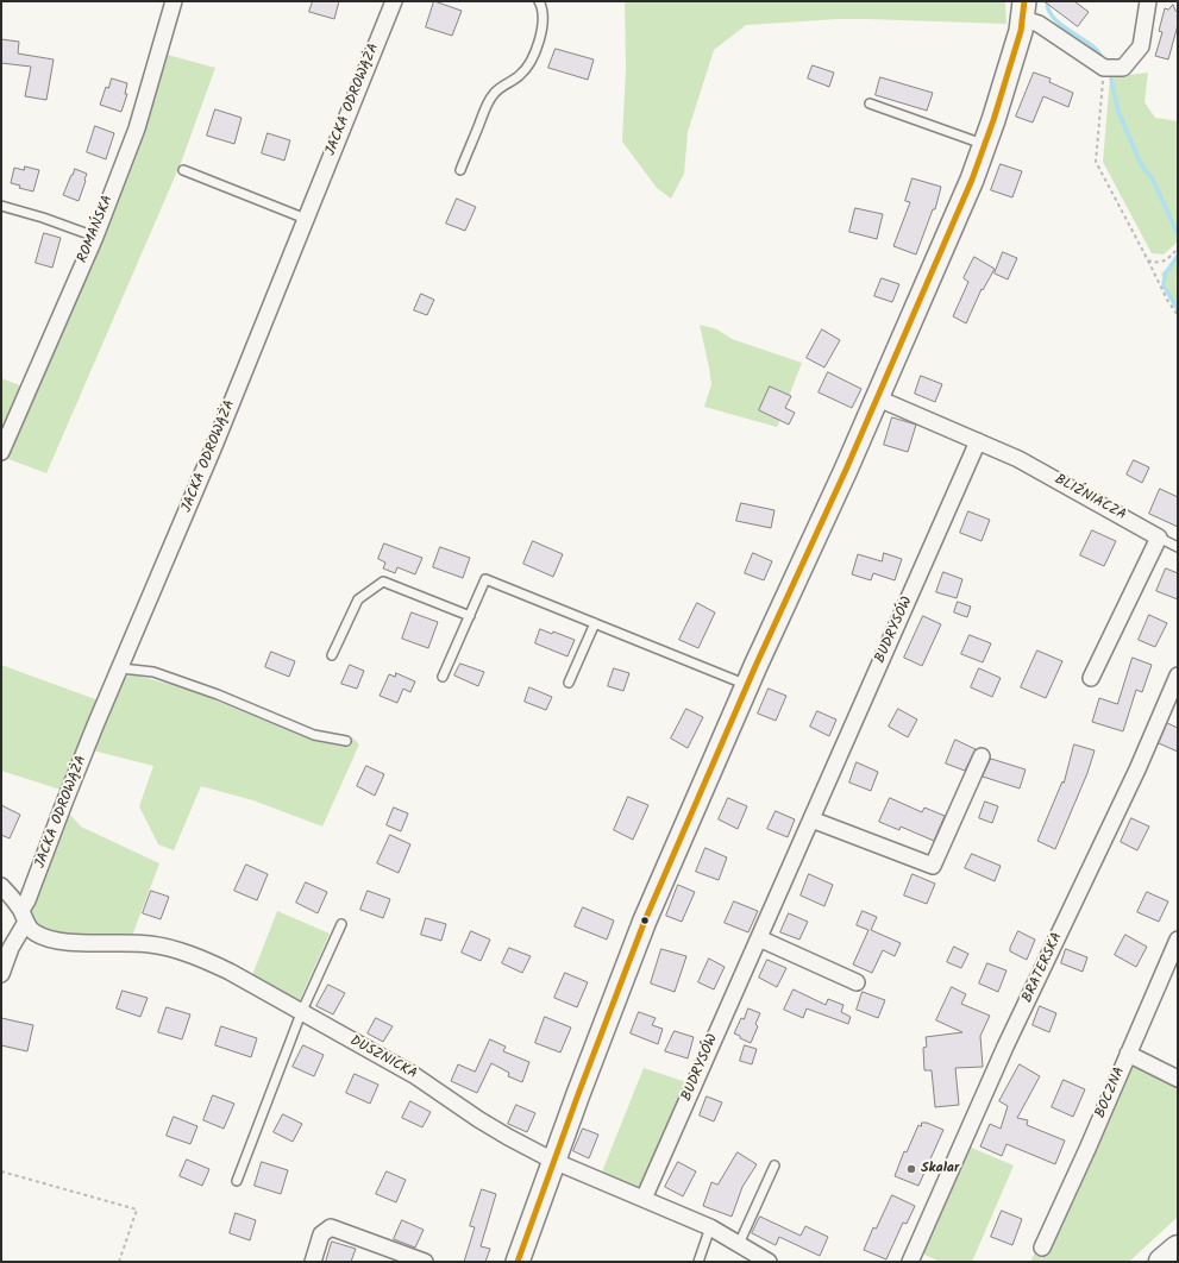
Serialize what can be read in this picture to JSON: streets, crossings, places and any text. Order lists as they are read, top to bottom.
{
  "streets": {
    "street": [
      "JACKA ODROWĄŻA",
      "ROMAŃSKA",
      "BLIŹNIACZA",
      "BUDRYSÓW",
      "BRATERSKA",
      "DUSZNICKA",
      "BOCZNA"
    ]
  },
  "crossings": [
    ["JACKA ODROWĄŻA", "DUSZNICKA"],
    ["BLIŹNIACZA", "BUDRYSÓW"],
    ["BUDRYSÓW", "DUSZNICKA"]
  ],
  "places": ["Skalar"]
}
